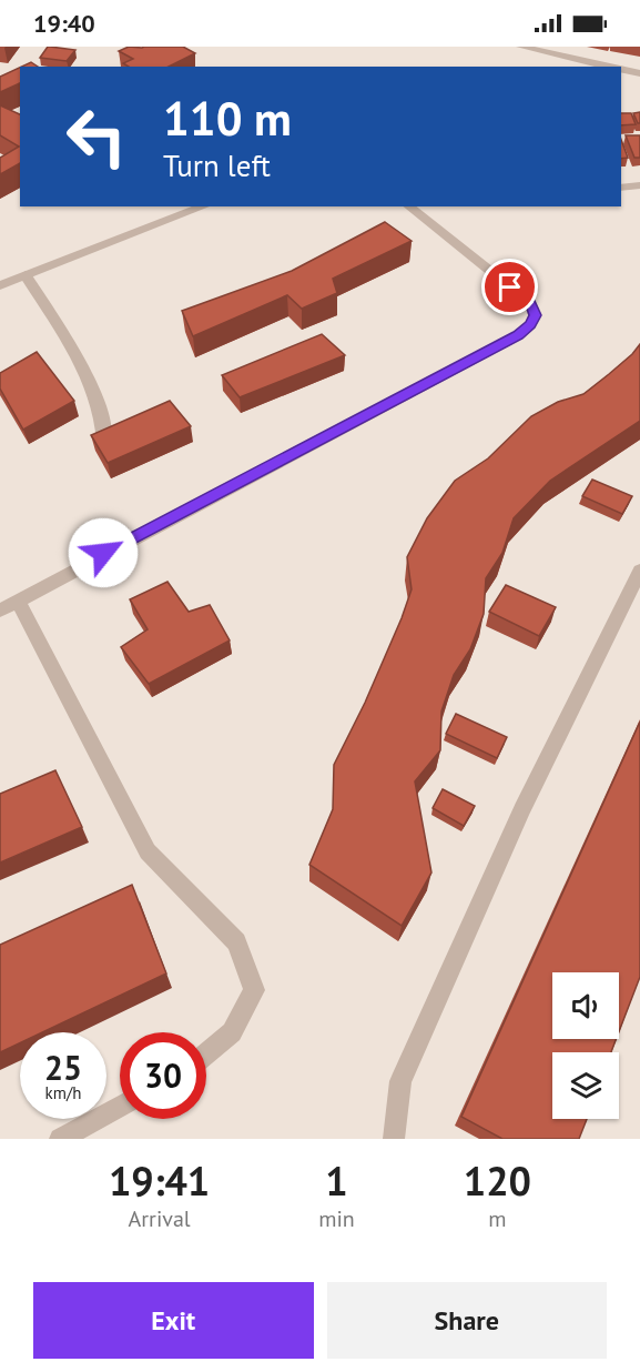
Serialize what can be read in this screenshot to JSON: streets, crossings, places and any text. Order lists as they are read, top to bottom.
{
  "page": {
    "status": "19:40",
    "turn": ["110 m", "Turn left"],
    "speed": "25 km/h",
    "limit": "30",
    "eta": [
      "19:41",
      "Arrival",
      "1",
      "min",
      "120",
      "m"
    ],
    "buttons": ["Exit", "Share"]
  }
}
